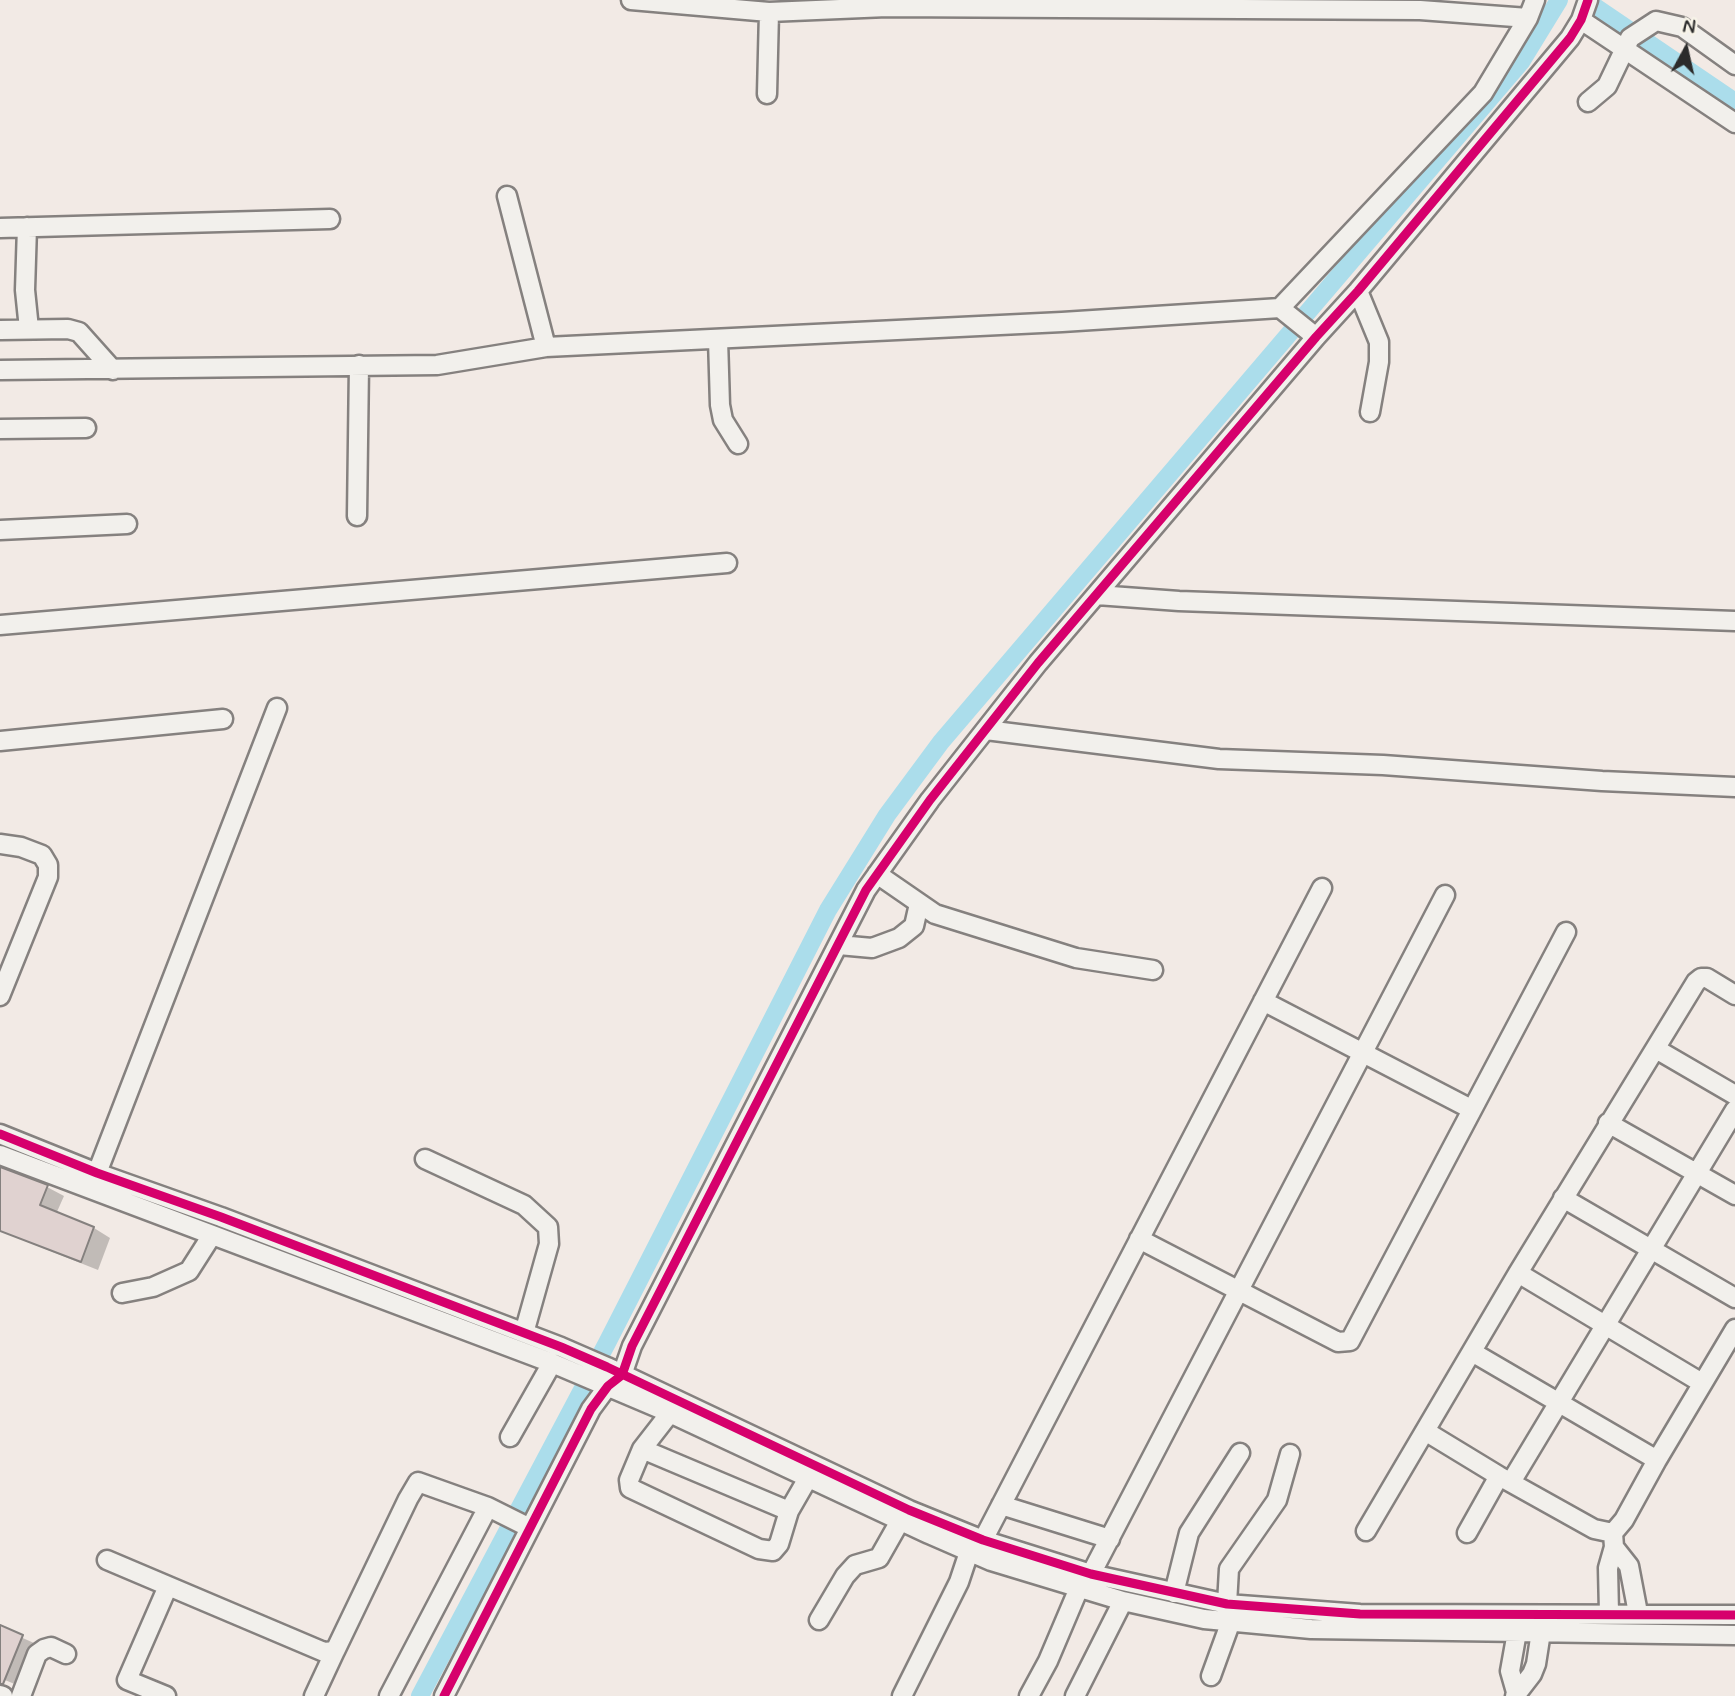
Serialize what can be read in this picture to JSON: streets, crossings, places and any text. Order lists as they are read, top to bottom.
{
  "north": "top"
}
